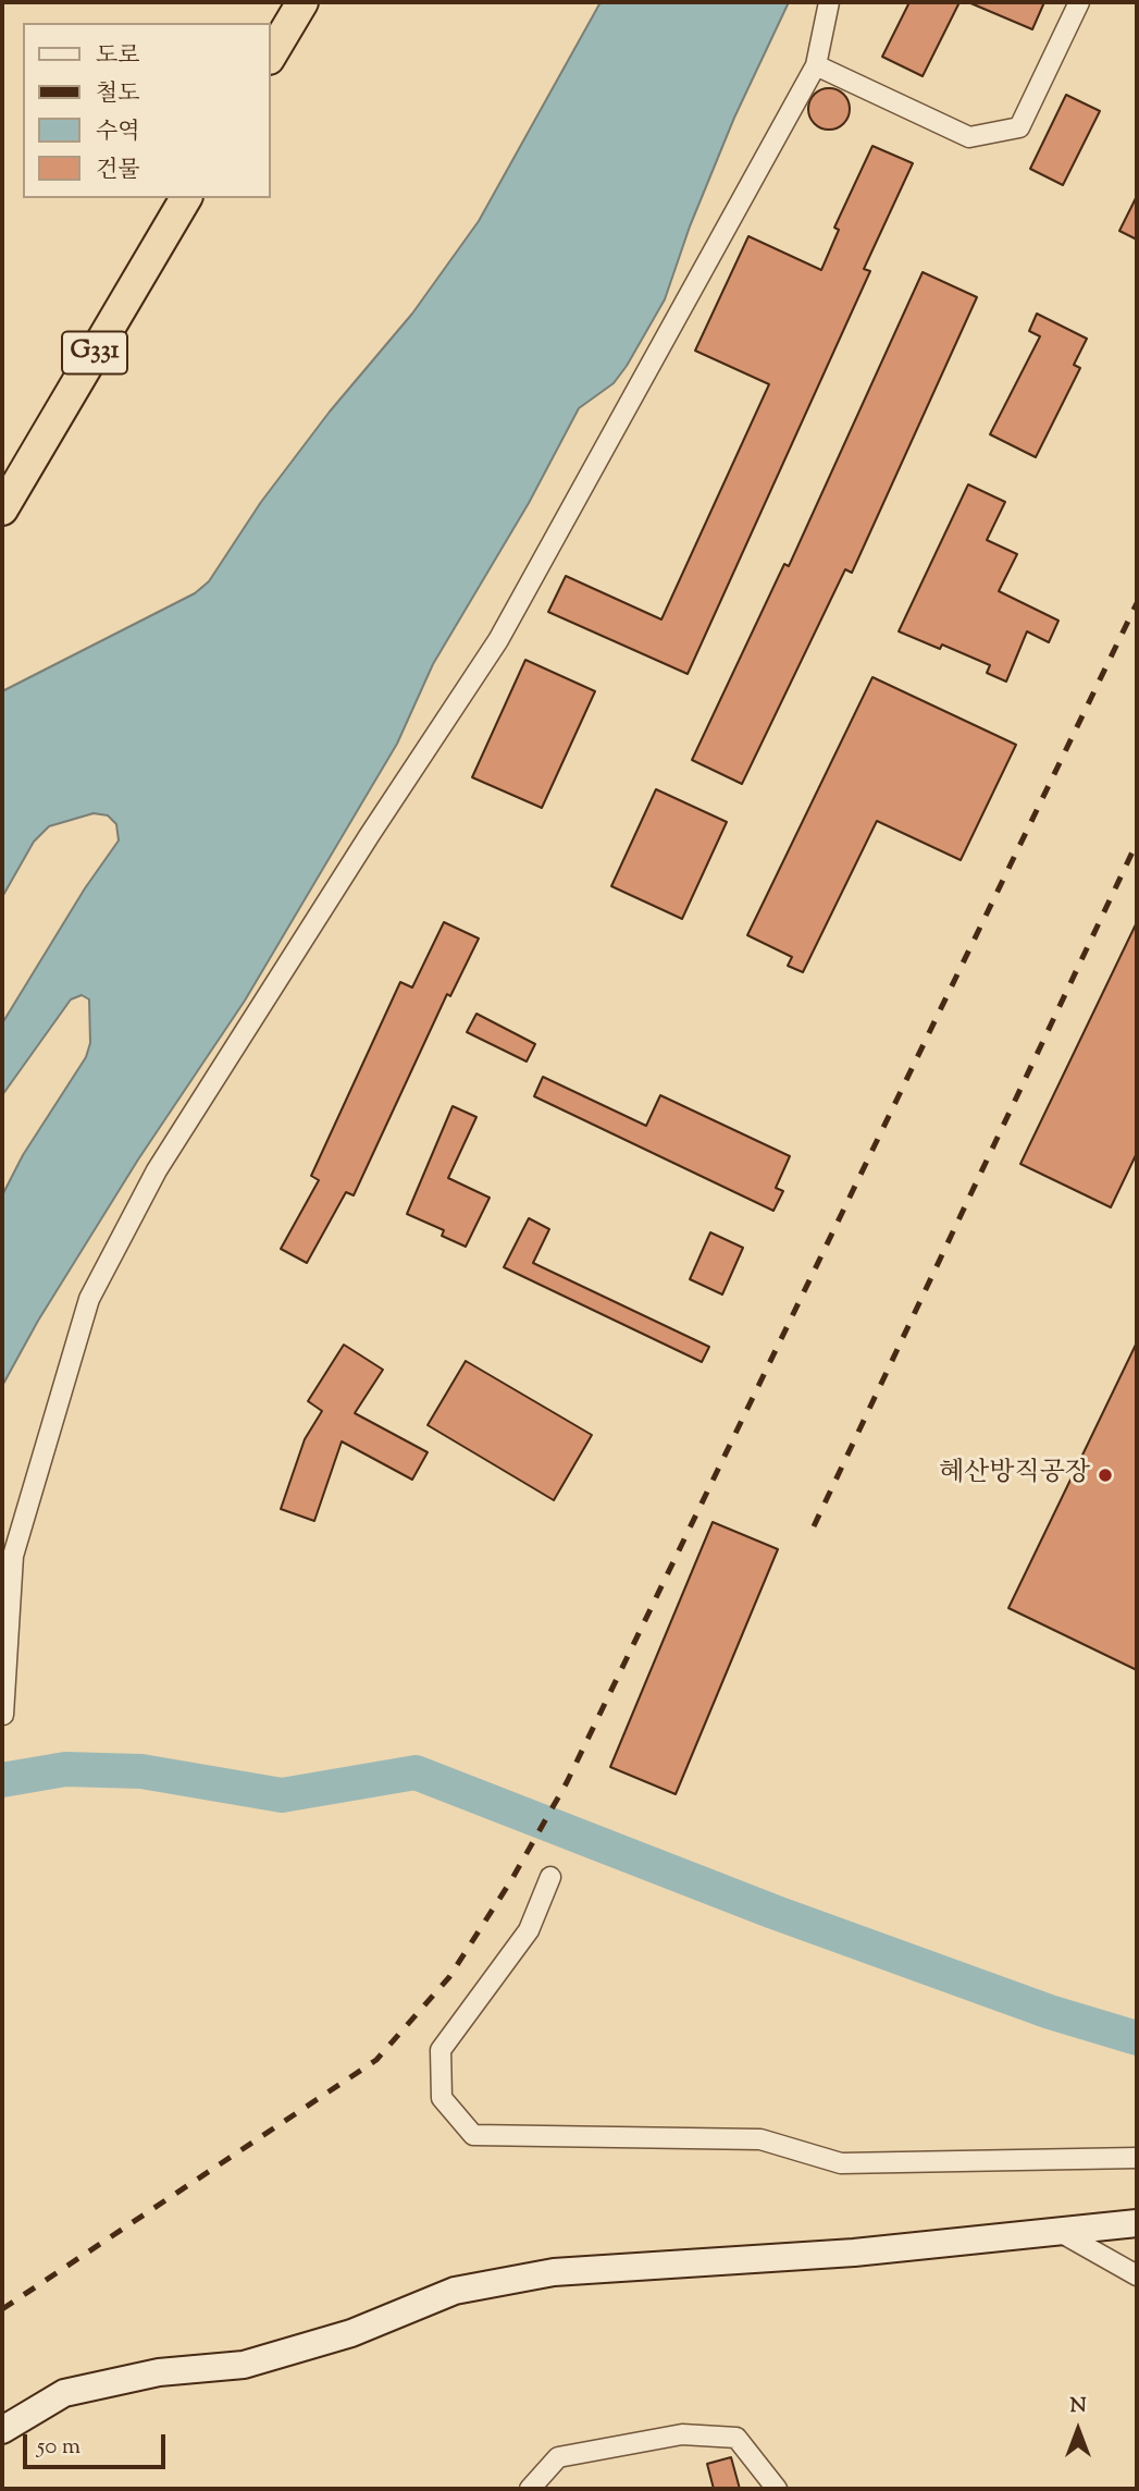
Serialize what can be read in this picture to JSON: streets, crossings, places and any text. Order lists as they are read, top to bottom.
{
  "streets": {
    "highway": ["G331"]
  },
  "places": ["혜산방직공장"],
  "legend": [
    "도로",
    "철도",
    "수역",
    "건물"
  ],
  "scale_bar": "50 m",
  "north": "top"
}
